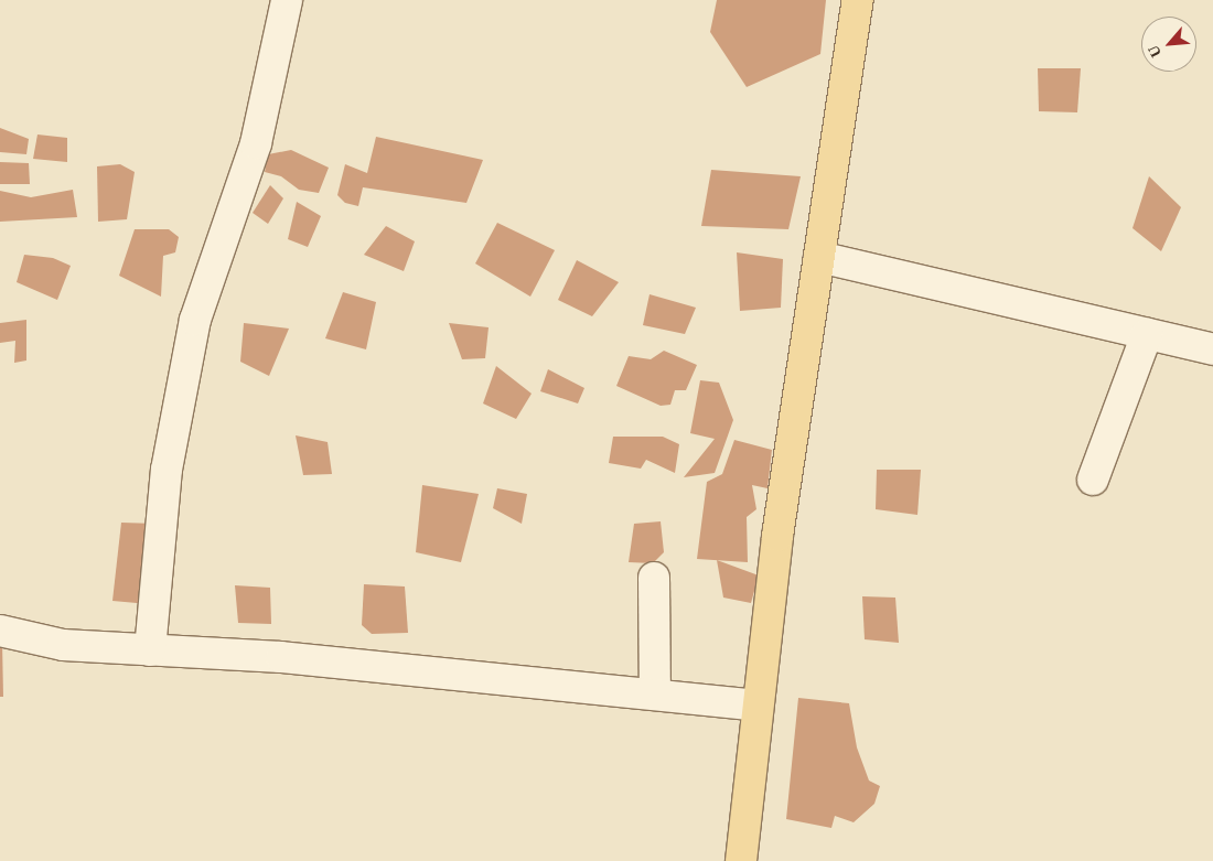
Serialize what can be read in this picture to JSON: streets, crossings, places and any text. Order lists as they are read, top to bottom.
{
  "north": "bottom left"
}
